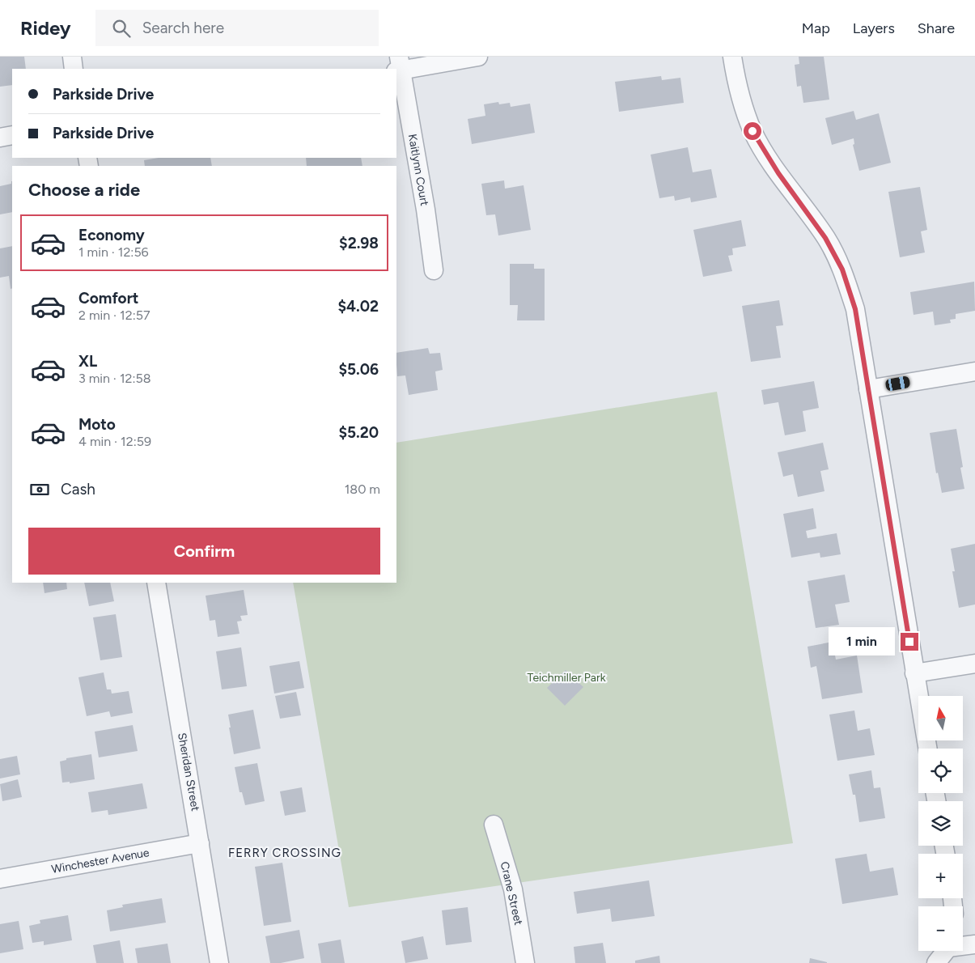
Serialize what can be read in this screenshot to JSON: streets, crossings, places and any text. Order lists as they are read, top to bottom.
{
  "streets": {
    "street": [
      "Kaitlynn Court",
      "Sheridan Street",
      "Winchester Avenue",
      "Crane Street"
    ]
  },
  "crossings": [
    ["Sheridan Street", "Winchester Avenue"]
  ],
  "districts": ["FERRY CROSSING"],
  "parks": ["Teichmiller Park"],
  "north": "top",
  "page": {
    "header": "Ridey",
    "search": "Search here",
    "nav": ["Map", "Layers", "Share"],
    "banner": ["Parkside Drive", "Parkside Drive"],
    "heading": "Choose a ride",
    "list": [
      {
        "name": "Economy",
        "note": "1 min · 12:56",
        "value": "$2.98"
      },
      {
        "name": "Comfort",
        "note": "2 min · 12:57",
        "value": "$4.02"
      },
      {
        "name": "XL",
        "note": "3 min · 12:58",
        "value": "$5.06"
      },
      {
        "name": "Moto",
        "note": "4 min · 12:59",
        "value": "$5.20"
      }
    ],
    "pay": ["Cash", "180 m"],
    "buttons": "Confirm",
    "bubble": "1 min",
    "map_buttons": ["+", "−"]
  }
}
